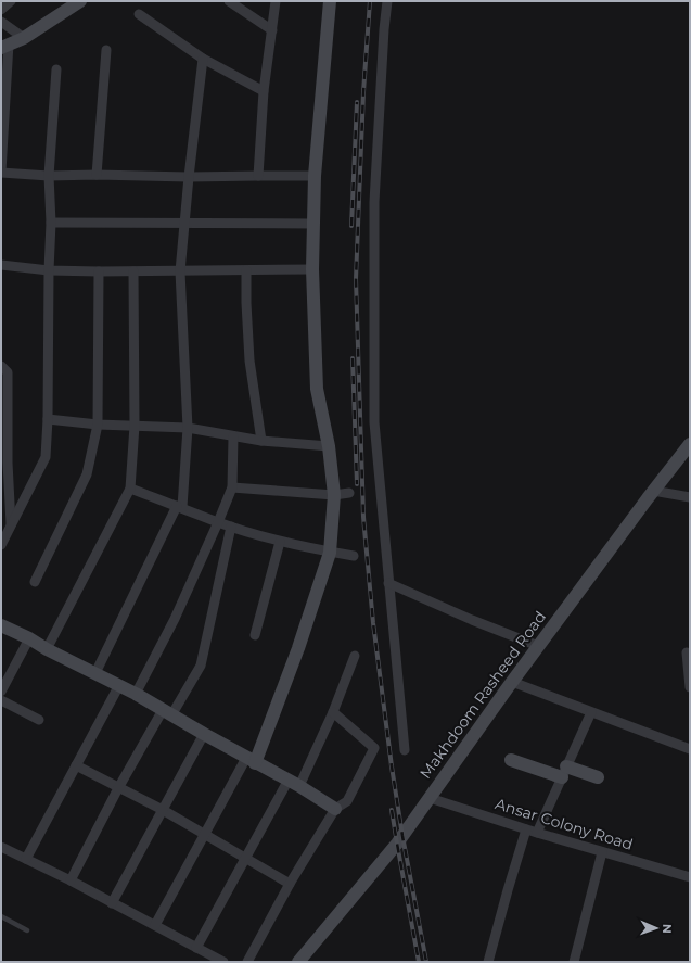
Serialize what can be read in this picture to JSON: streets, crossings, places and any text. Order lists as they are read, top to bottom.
{
  "streets": {
    "street": ["Makhdoom Rasheed Road", "Ansar Colony Road"]
  },
  "crossings": [
    ["Makhdoom Rasheed Road", "Ansar Colony Road"]
  ],
  "north": "right"
}
